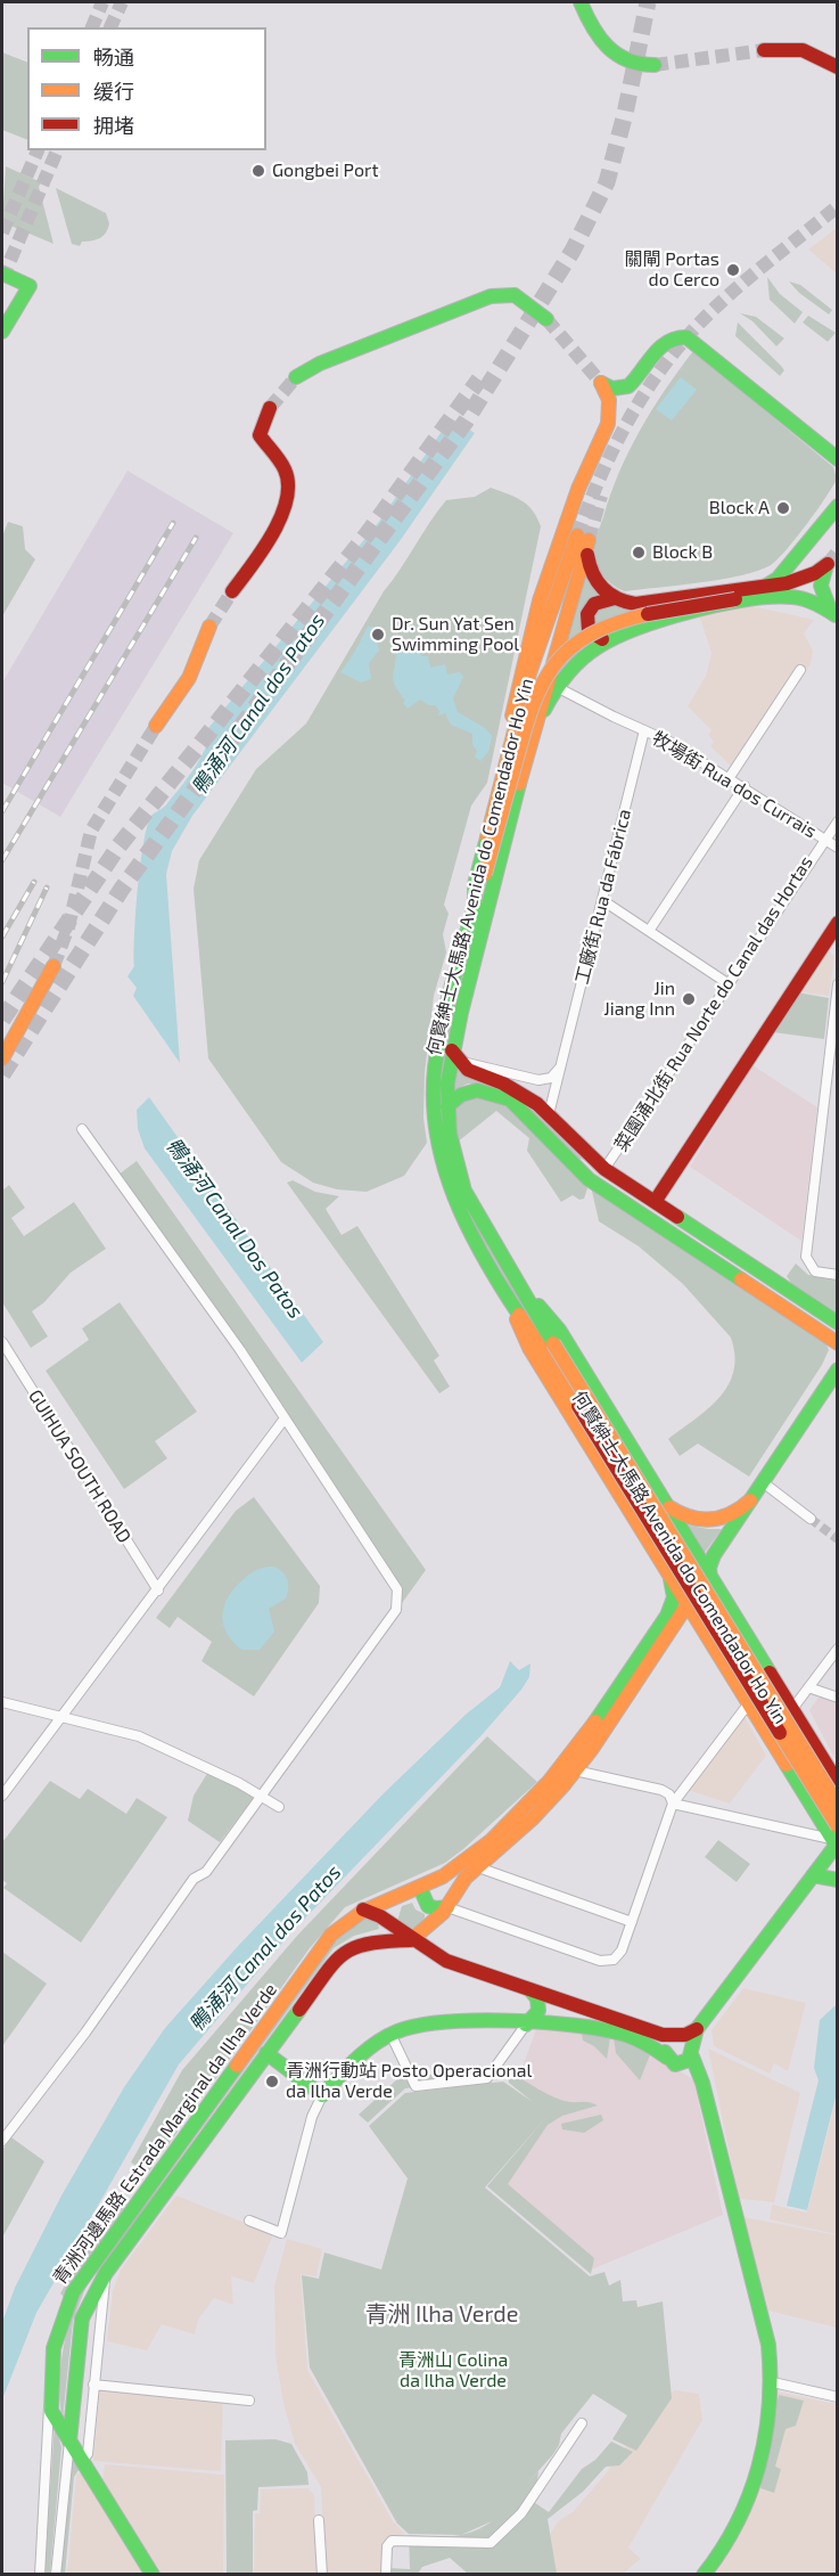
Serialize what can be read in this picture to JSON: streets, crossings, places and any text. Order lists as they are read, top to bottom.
{
  "streets": {
    "main road": ["何賢紳士大馬路 Avenida do Comendador Ho Yin", "青洲河邊馬路 Estrada Marginal da Ilha Verde"],
    "street": [
      "牧場街 Rua dos Currais",
      "工廠街 Rua da Fábrica",
      "菜園涌北街 Rua Norte do Canal das Hortas",
      "GUIHUA SOUTH ROAD"
    ]
  },
  "crossings": [
    ["牧場街 Rua dos Currais", "工廠街 Rua da Fábrica"],
    ["牧場街 Rua dos Currais", "菜園涌北街 Rua Norte do Canal das Hortas"],
    ["何賢紳士大馬路 Avenida do Comendador Ho Yin", "青洲河邊馬路 Estrada Marginal da Ilha Verde"]
  ],
  "districts": ["青洲 Ilha Verde"],
  "water": ["鴨涌河 Canal dos Patos", "鴨涌河 Canal Dos Patos"],
  "parks": ["青洲山 Colina da Ilha Verde"],
  "places": [
    "Gongbei Port",
    "關閘 Portas do Cerco",
    "Block A",
    "Block B",
    "Dr. Sun Yat Sen Swimming Pool",
    "Jin Jiang Inn",
    "青洲行動站 Posto Operacional da Ilha Verde"
  ],
  "legend": ["畅通", "缓行", "拥堵"]
}
